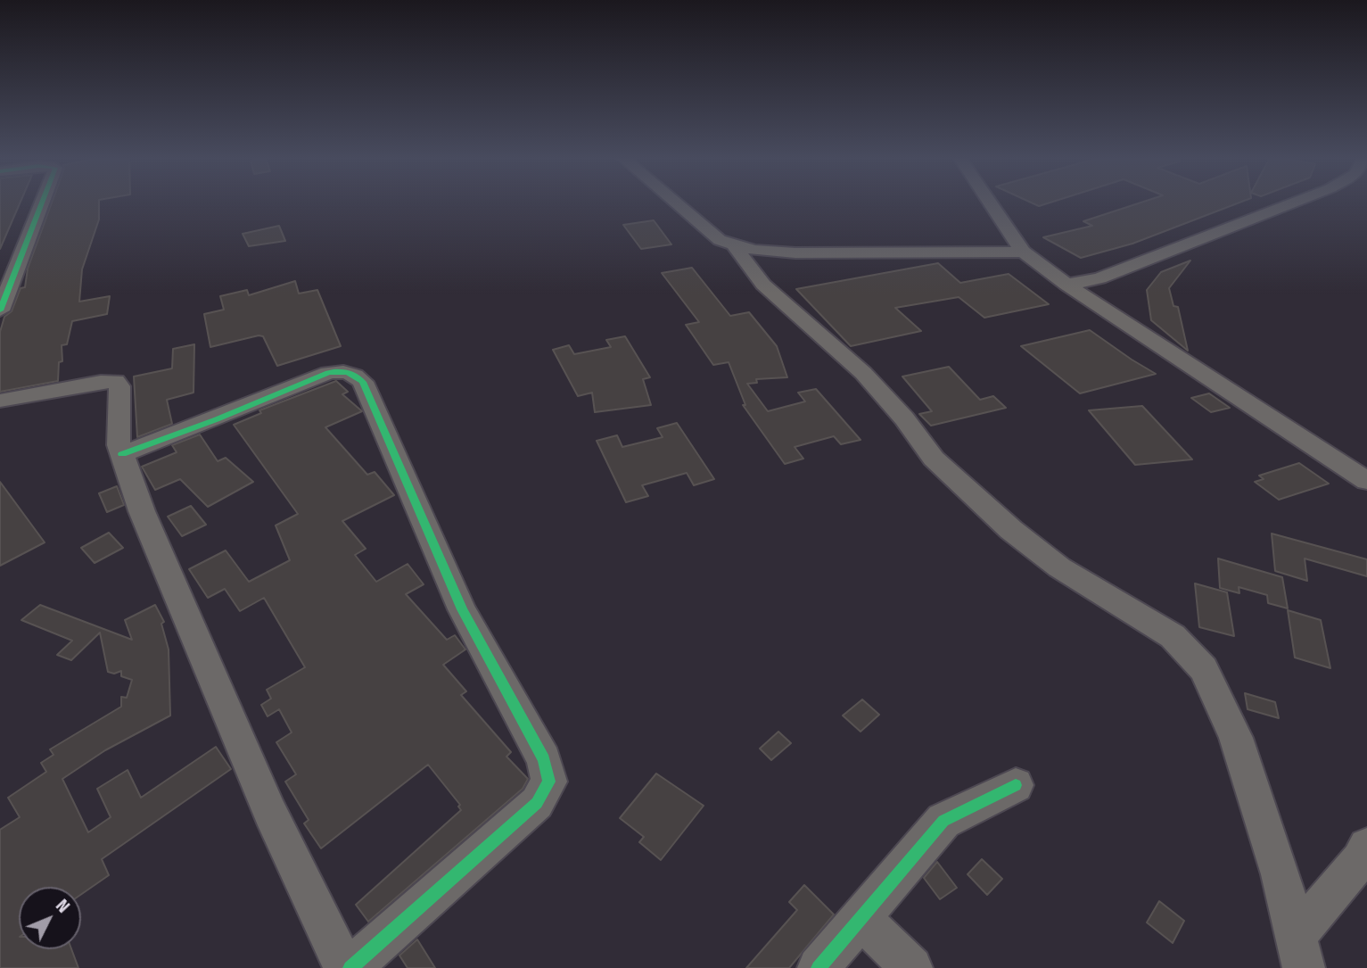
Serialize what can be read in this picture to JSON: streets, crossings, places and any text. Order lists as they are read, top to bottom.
{
  "north": "top right"
}
